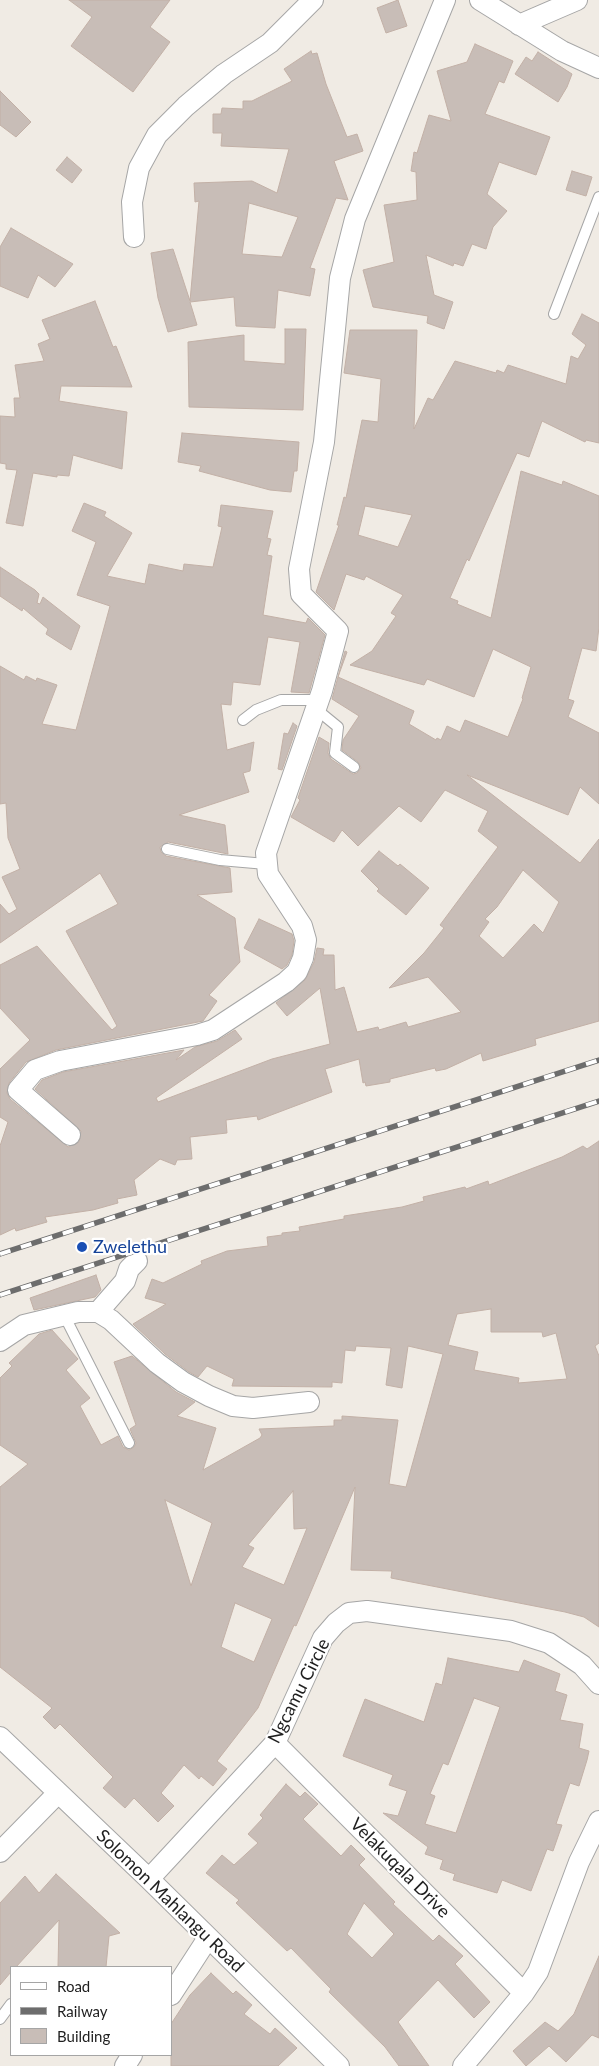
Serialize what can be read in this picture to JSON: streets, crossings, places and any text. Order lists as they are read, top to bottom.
{
  "streets": {
    "street": ["Ngcamu Circle", "Velakuqala Drive", "Solomon Mahlangu Road"]
  },
  "crossings": [
    ["Ngcamu Circle", "Velakuqala Drive"],
    ["Ngcamu Circle", "Solomon Mahlangu Road"]
  ],
  "places": ["Zwelethu"],
  "legend": ["Road", "Railway", "Building"]
}
